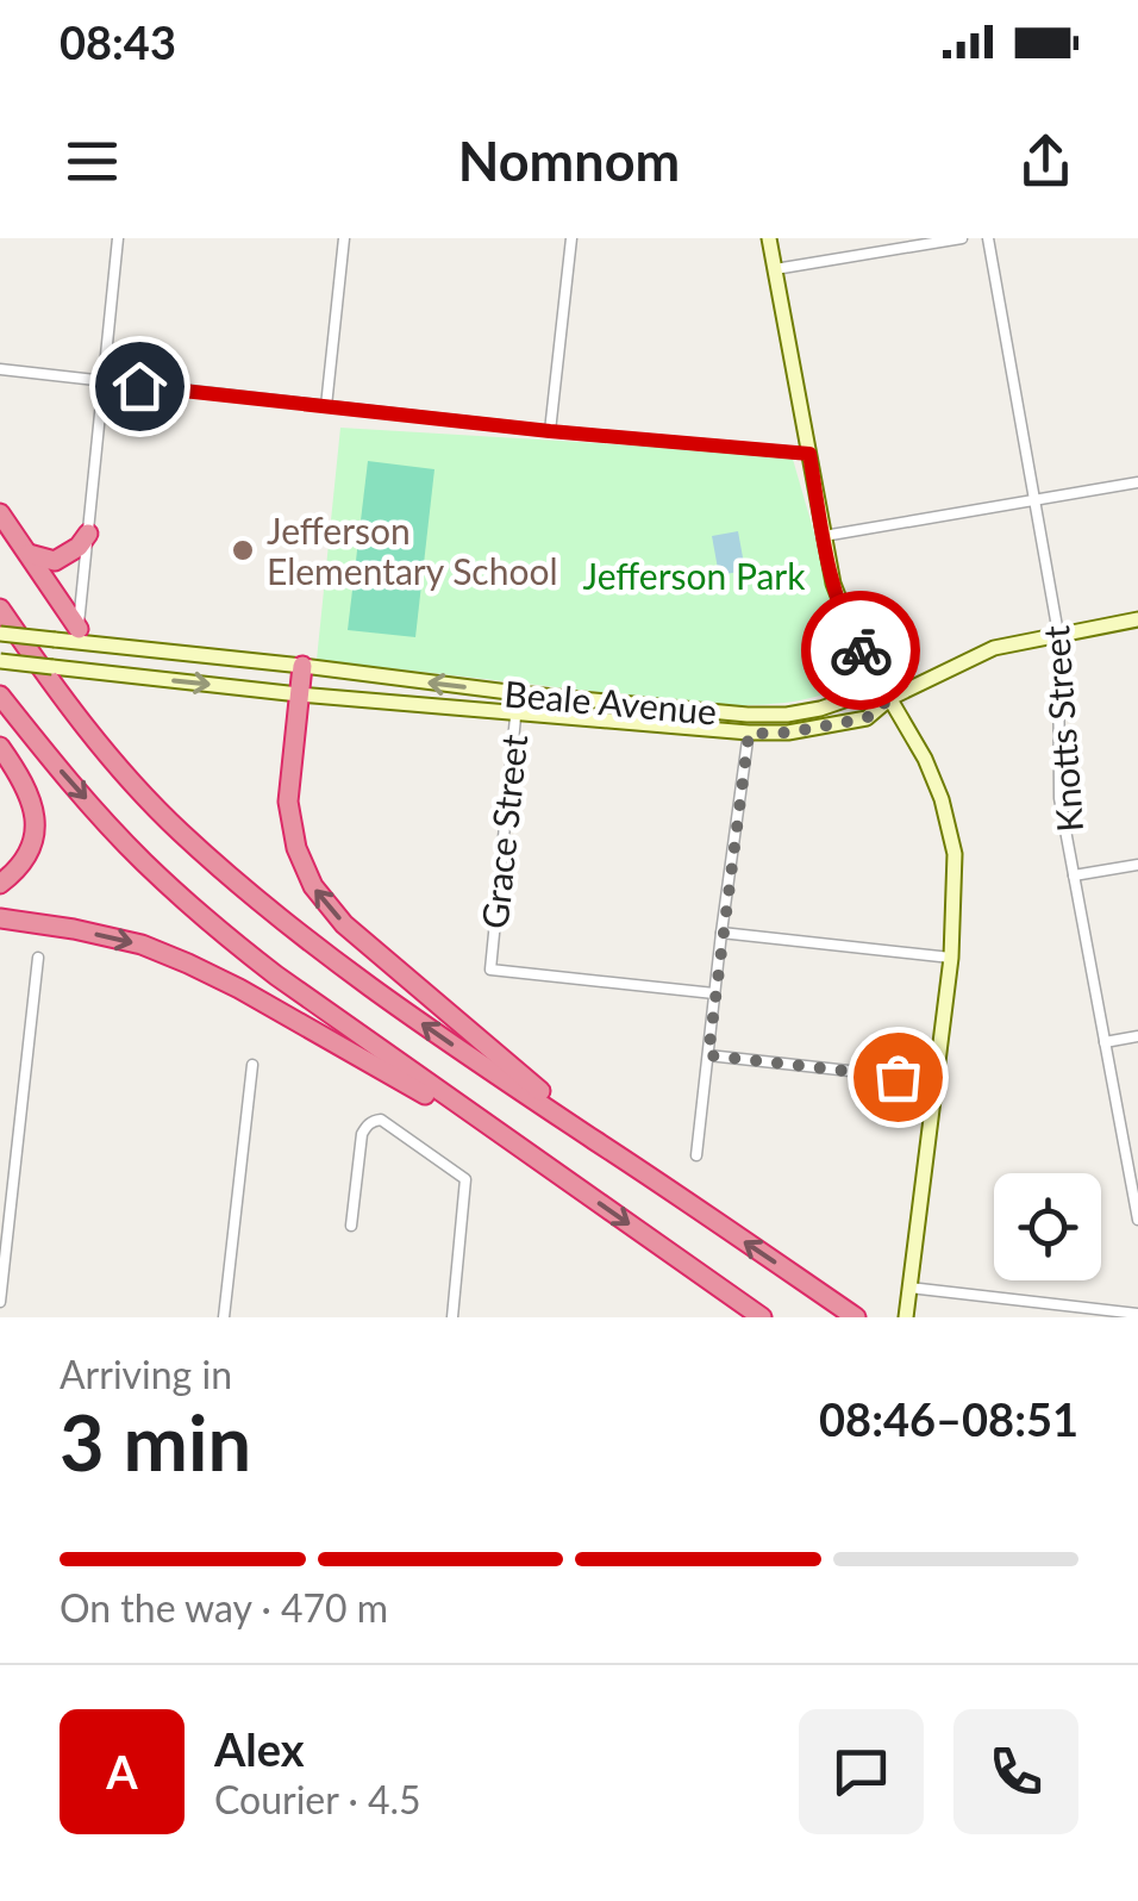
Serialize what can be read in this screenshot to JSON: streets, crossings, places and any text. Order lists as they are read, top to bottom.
{
  "streets": {
    "main road": ["Beale Avenue"],
    "street": ["Knotts Street", "Grace Street"]
  },
  "crossings": [
    ["Beale Avenue", "Grace Street"]
  ],
  "parks": ["Jefferson Park"],
  "places": ["Jefferson Elementary School"],
  "page": {
    "status": "08:43",
    "header": "Nomnom",
    "heading": ["3 min", "Arriving in", "08:46–08:51"],
    "panel": ["Alex", "Courier · 4.5"],
    "bar": "On the way · 470 m",
    "round": "A"
  }
}
